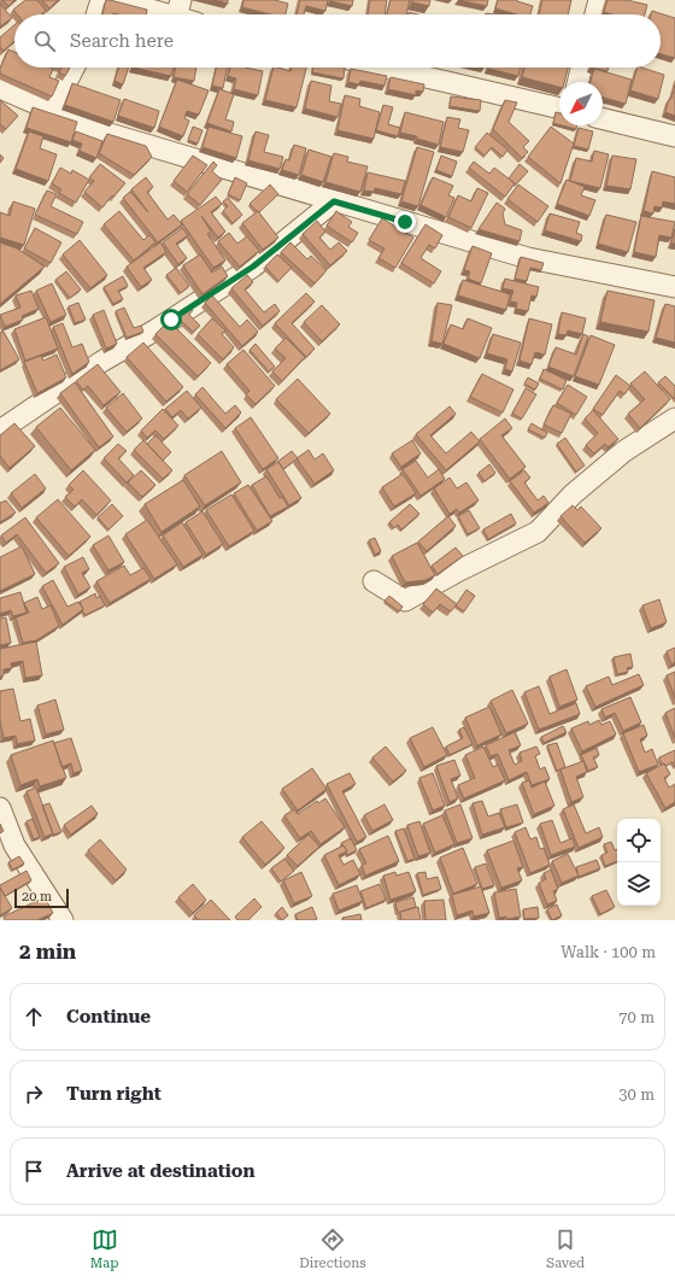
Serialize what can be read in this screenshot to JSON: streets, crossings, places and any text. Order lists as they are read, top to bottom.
{
  "scale_bar": "20 m",
  "north": "bottom left",
  "page": {
    "search": "Search here",
    "scale": "20 m",
    "heading": ["2 min", "Walk · 100 m"],
    "list": [
      ["Continue", "70 m"],
      ["Turn right", "30 m"],
      "Arrive at destination"
    ],
    "nav": ["Map", "Directions", "Saved"]
  }
}
